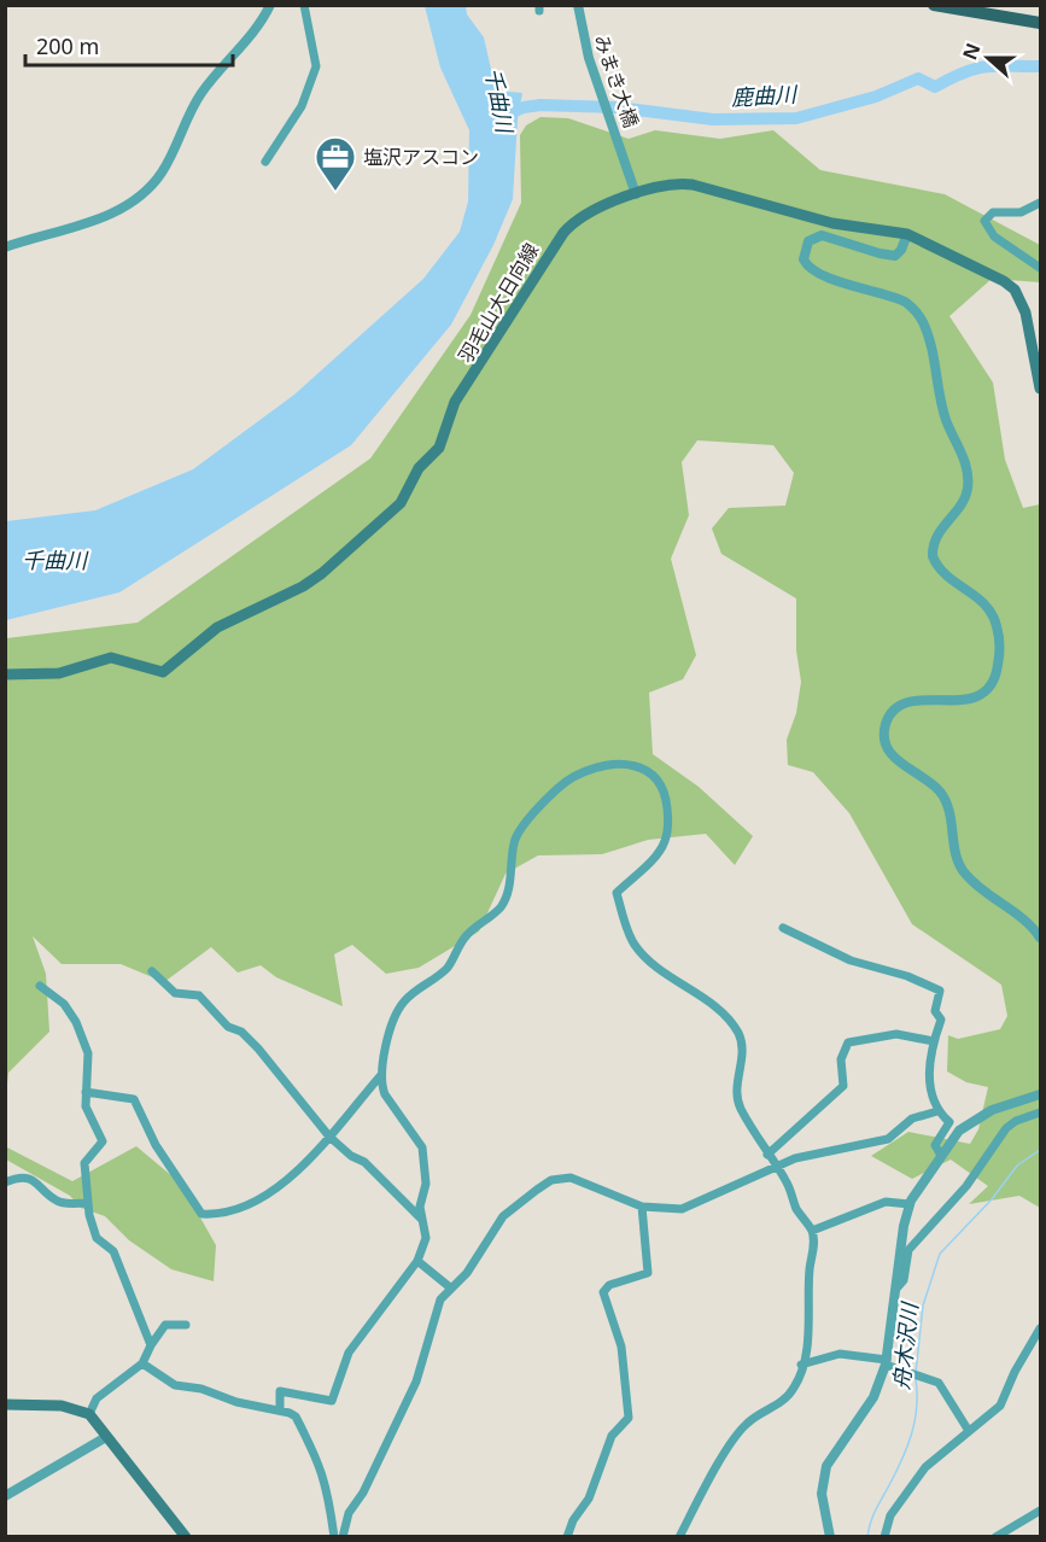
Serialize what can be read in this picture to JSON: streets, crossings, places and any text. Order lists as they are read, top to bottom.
{
  "streets": {
    "main road": ["羽毛山大日向線"],
    "street": ["みまき大橋"]
  },
  "crossings": [
    ["みまき大橋", "羽毛山大日向線"]
  ],
  "water": ["鹿曲川", "千曲川", "舟木沢川"],
  "places": {
    "office": ["塩沢アスコン"]
  },
  "scale_bar": "200 m",
  "north": "left"
}
